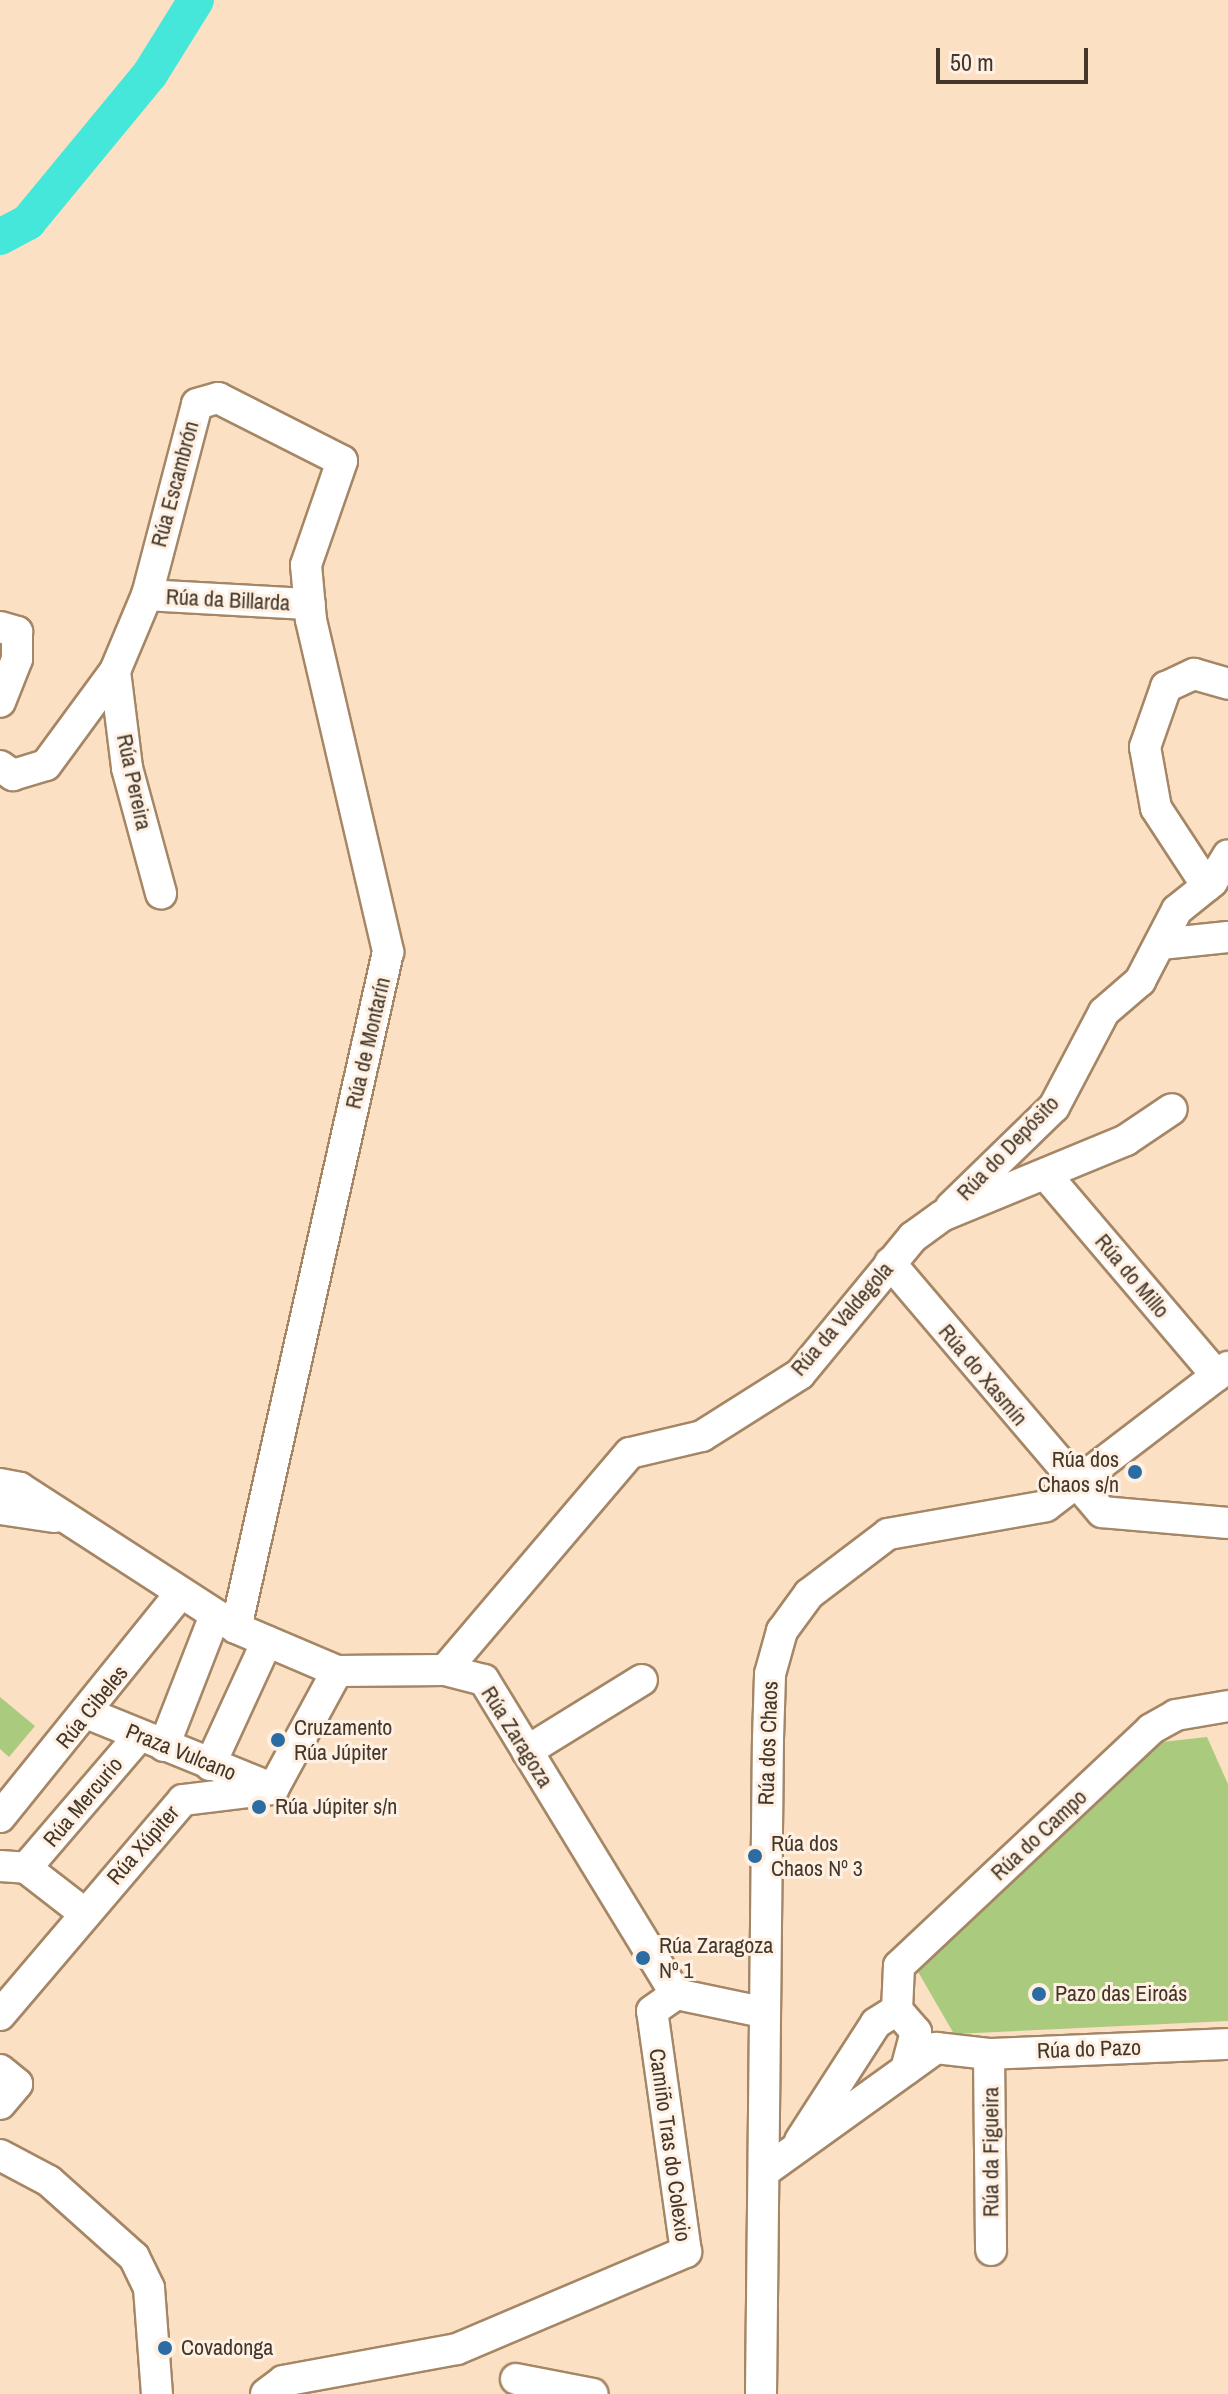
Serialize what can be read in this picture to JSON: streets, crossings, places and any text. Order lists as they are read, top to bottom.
{
  "streets": {
    "street": [
      "Rúa Escambrón",
      "Rúa da Billarda",
      "Rúa Pereira",
      "Rúa de Montarín",
      "Rúa do Depósito",
      "Rúa do Millo",
      "Rúa da Valdegola",
      "Rúa do Xasmín",
      "Rúa Cibeles",
      "Rúa Zaragoza",
      "Rúa dos Chaos",
      "Praza Vulcano",
      "Rúa Mercurio",
      "Rúa do Campo",
      "Rúa Xúpiter",
      "Rúa do Pazo",
      "Camiño Tras do Colexio",
      "Rúa da Figueira"
    ]
  },
  "crossings": [
    ["Rúa Escambrón", "Rúa da Billarda"],
    ["Rúa Escambrón", "Rúa Pereira"],
    ["Rúa Escambrón", "Rúa de Montarín"],
    ["Rúa da Billarda", "Rúa de Montarín"],
    ["Rúa de Montarín", "Rúa Zaragoza"],
    ["Rúa de Montarín", "Praza Vulcano"],
    ["Rúa de Montarín", "Rúa Mercurio"],
    ["Rúa do Depósito", "Rúa da Valdegola"],
    ["Rúa do Millo", "Rúa da Valdegola"],
    ["Rúa do Millo", "Rúa dos Chaos"],
    ["Rúa da Valdegola", "Rúa do Xasmín"],
    ["Rúa da Valdegola", "Rúa Zaragoza"],
    ["Rúa do Xasmín", "Rúa dos Chaos"],
    ["Rúa Cibeles", "Rúa Zaragoza"],
    ["Rúa Cibeles", "Praza Vulcano"],
    ["Rúa Zaragoza", "Camiño Tras do Colexio"],
    ["Rúa dos Chaos", "Rúa do Pazo"],
    ["Praza Vulcano", "Rúa Mercurio"],
    ["Praza Vulcano", "Rúa Xúpiter"],
    ["Rúa do Campo", "Rúa do Pazo"],
    ["Rúa do Pazo", "Rúa da Figueira"]
  ],
  "places": [
    "Rúa dos Chaos s/n",
    "Cruzamento Rúa Júpiter",
    "Rúa Júpiter s/n",
    "Rúa dos Chaos Nº 3",
    "Rúa Zaragoza Nº 1",
    "Pazo das Eiroás",
    "Covadonga"
  ],
  "scale_bar": "50 m"
}
